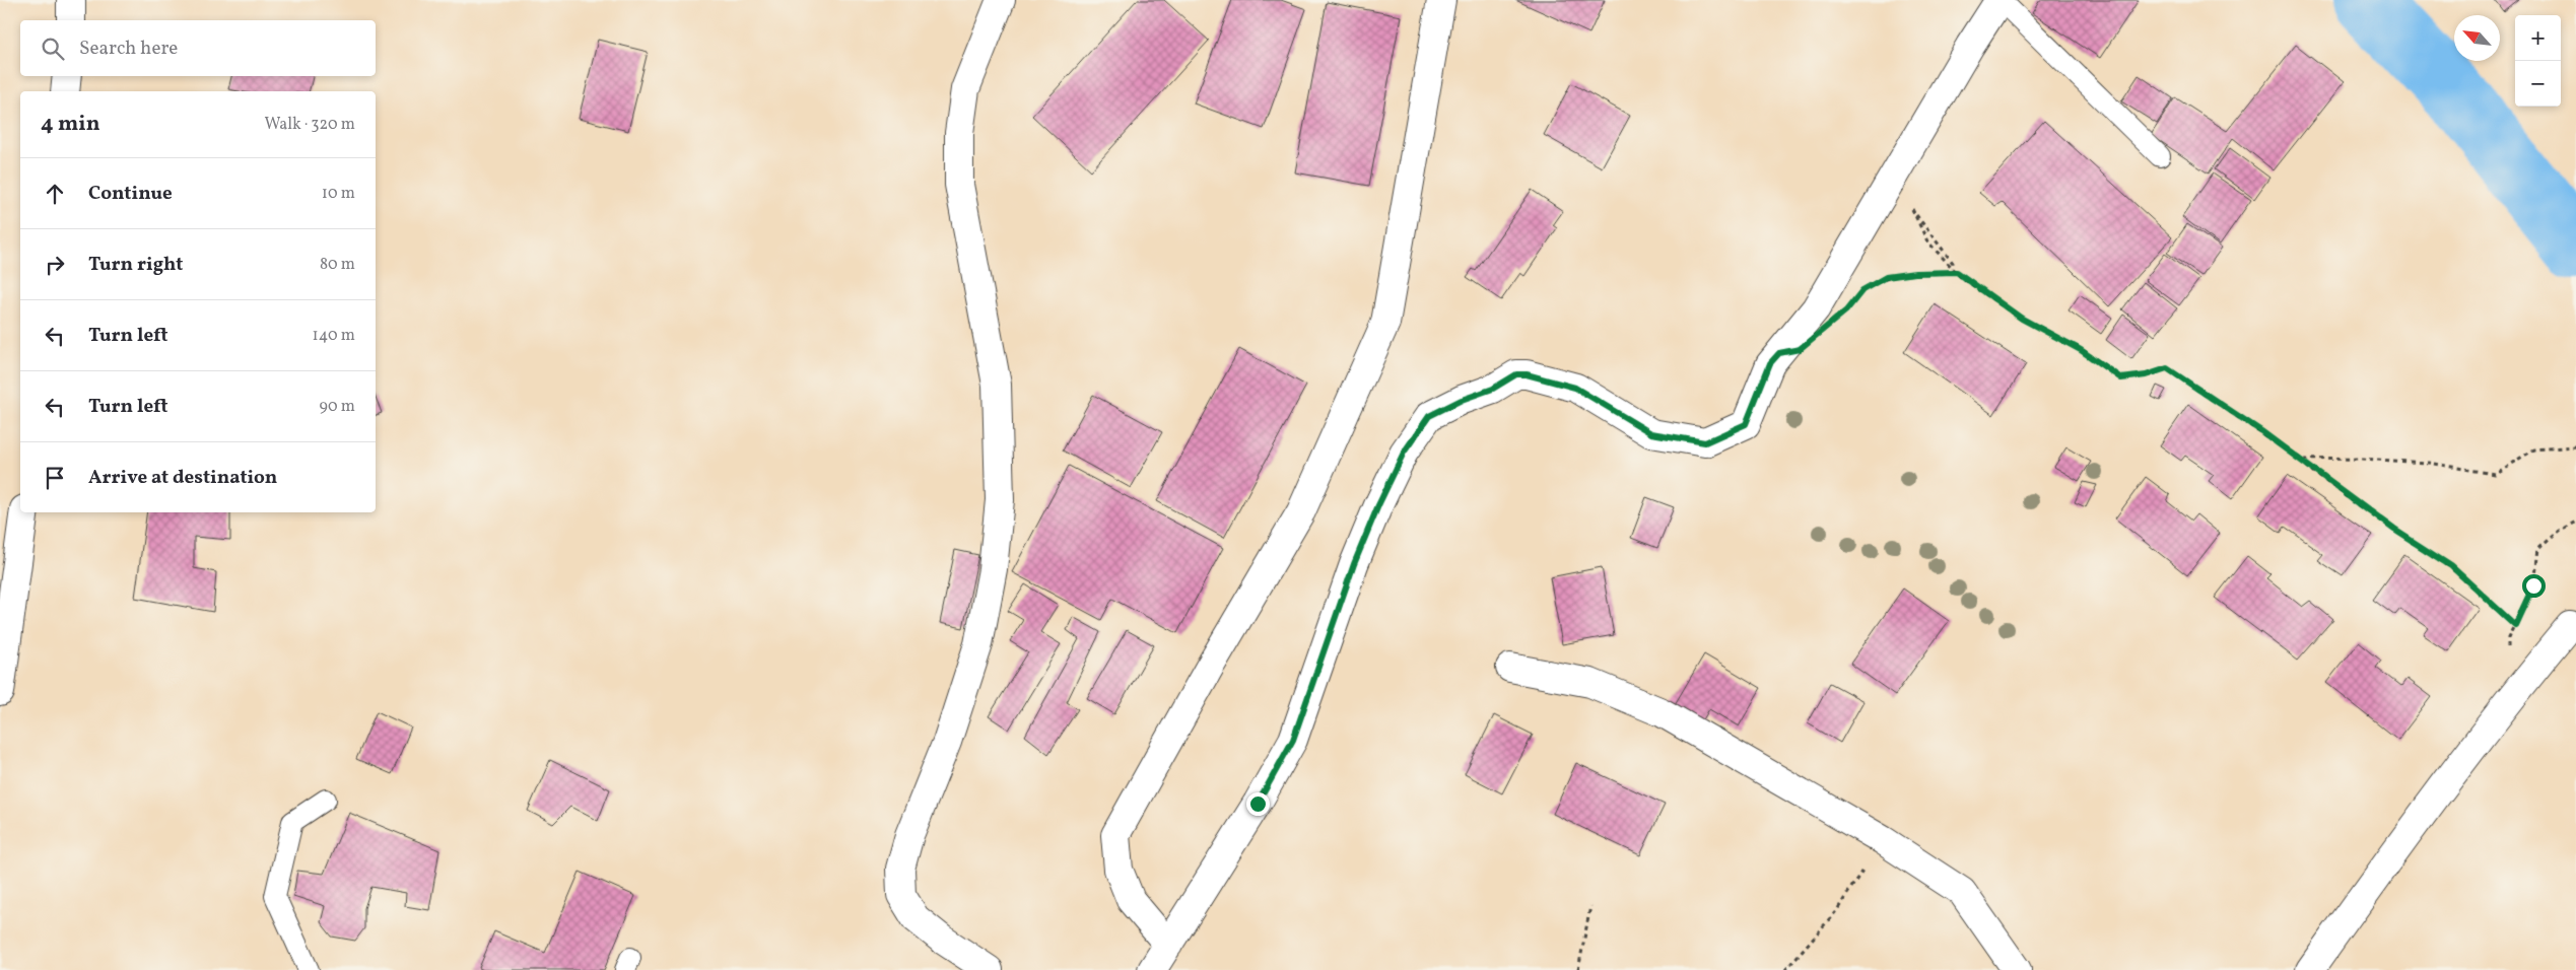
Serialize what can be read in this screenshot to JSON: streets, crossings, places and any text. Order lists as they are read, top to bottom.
{
  "north": "top left",
  "page": {
    "map_buttons": ["+", "−"],
    "search": "Search here",
    "heading": ["4 min", "Walk · 320 m"],
    "list": [
      ["Continue", "10 m"],
      ["Turn right", "80 m"],
      ["Turn left", "140 m"],
      ["Turn left", "90 m"],
      "Arrive at destination"
    ]
  }
}
